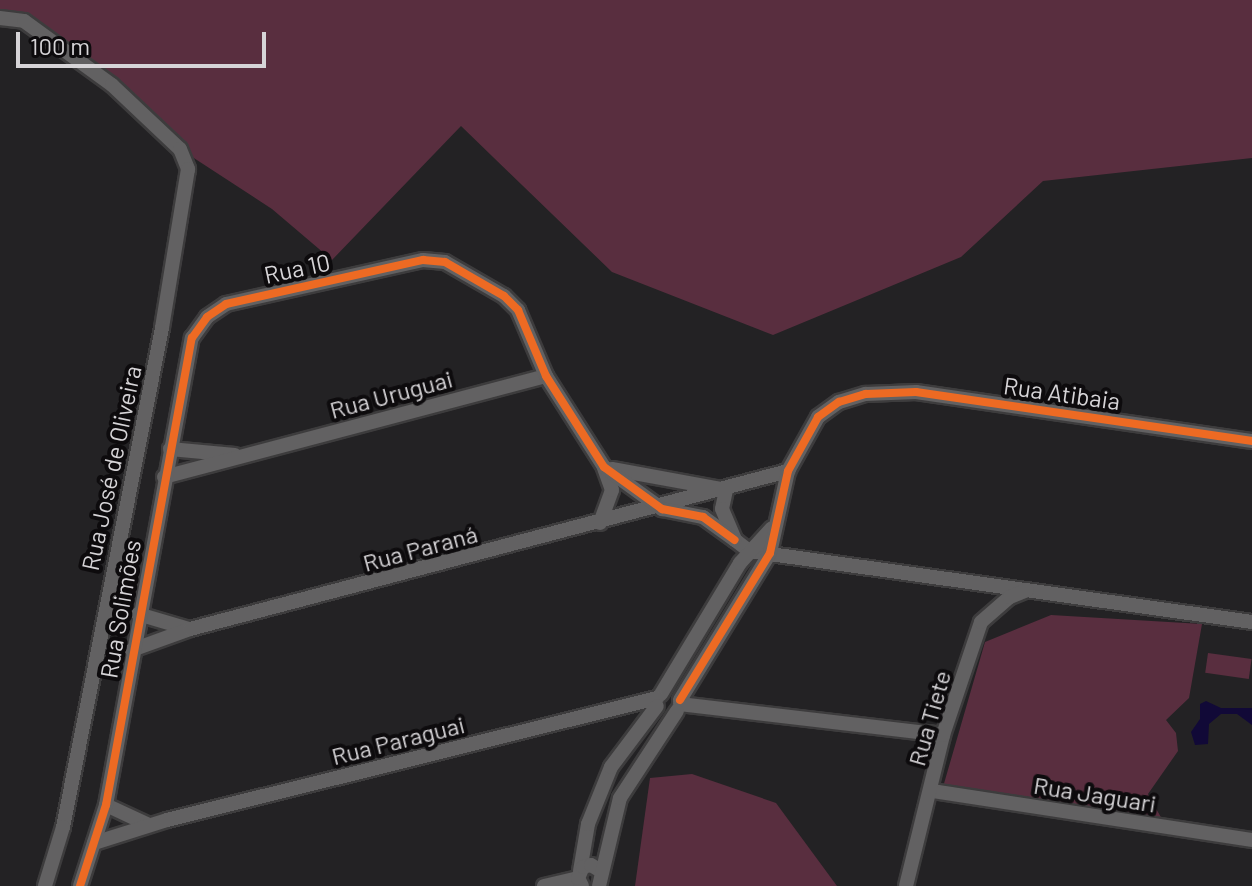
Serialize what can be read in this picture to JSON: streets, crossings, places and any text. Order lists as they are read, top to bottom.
{
  "streets": {
    "street": [
      "Rua 10",
      "Rua Atibaia",
      "Rua Uruguai",
      "Rua José de Oliveira",
      "Rua Paraná",
      "Rua Solimões",
      "Rua Tiete",
      "Rua Paraguai",
      "Rua Jaguari"
    ]
  },
  "crossings": [
    ["Rua 10", "Rua Uruguai"],
    ["Rua 10", "Rua Solimões"],
    ["Rua Atibaia", "Rua Paraná"],
    ["Rua Uruguai", "Rua Solimões"],
    ["Rua Paraná", "Rua Solimões"],
    ["Rua Solimões", "Rua Paraguai"],
    ["Rua Tiete", "Rua Jaguari"]
  ],
  "scale_bar": "100 m"
}
